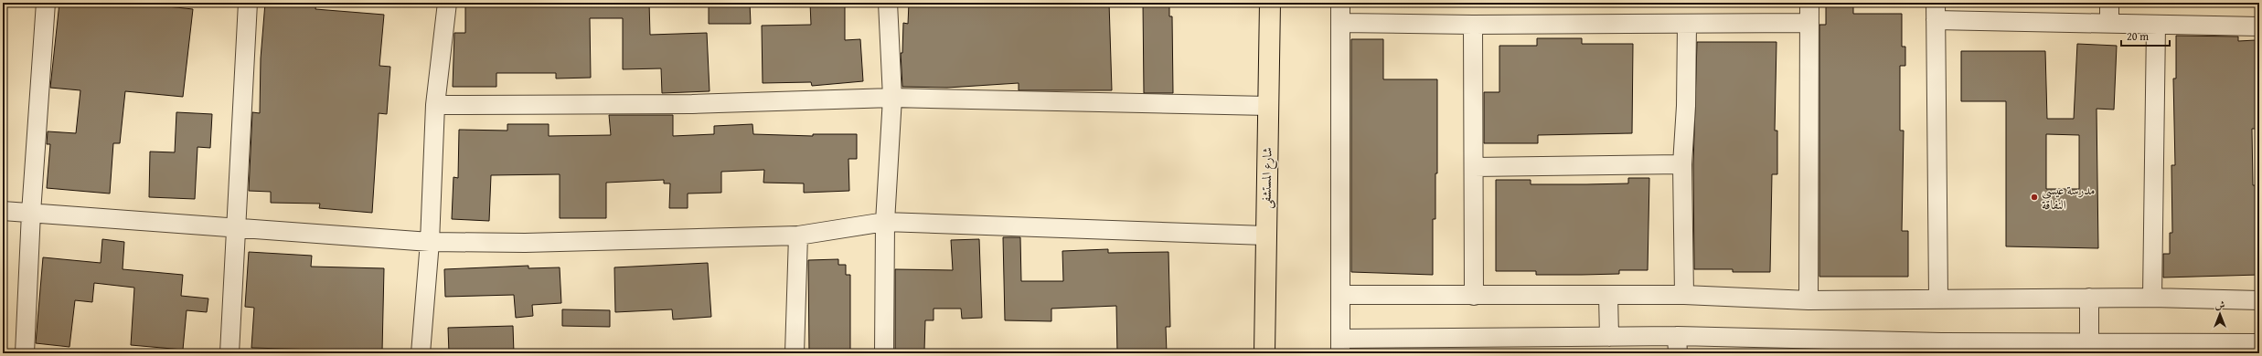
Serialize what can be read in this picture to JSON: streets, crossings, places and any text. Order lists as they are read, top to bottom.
{
  "streets": {
    "highway": ["شارع المستشفى"]
  },
  "places": ["مدرسة عيسى النفاقة"],
  "scale_bar": "20 m",
  "north": "top"
}
